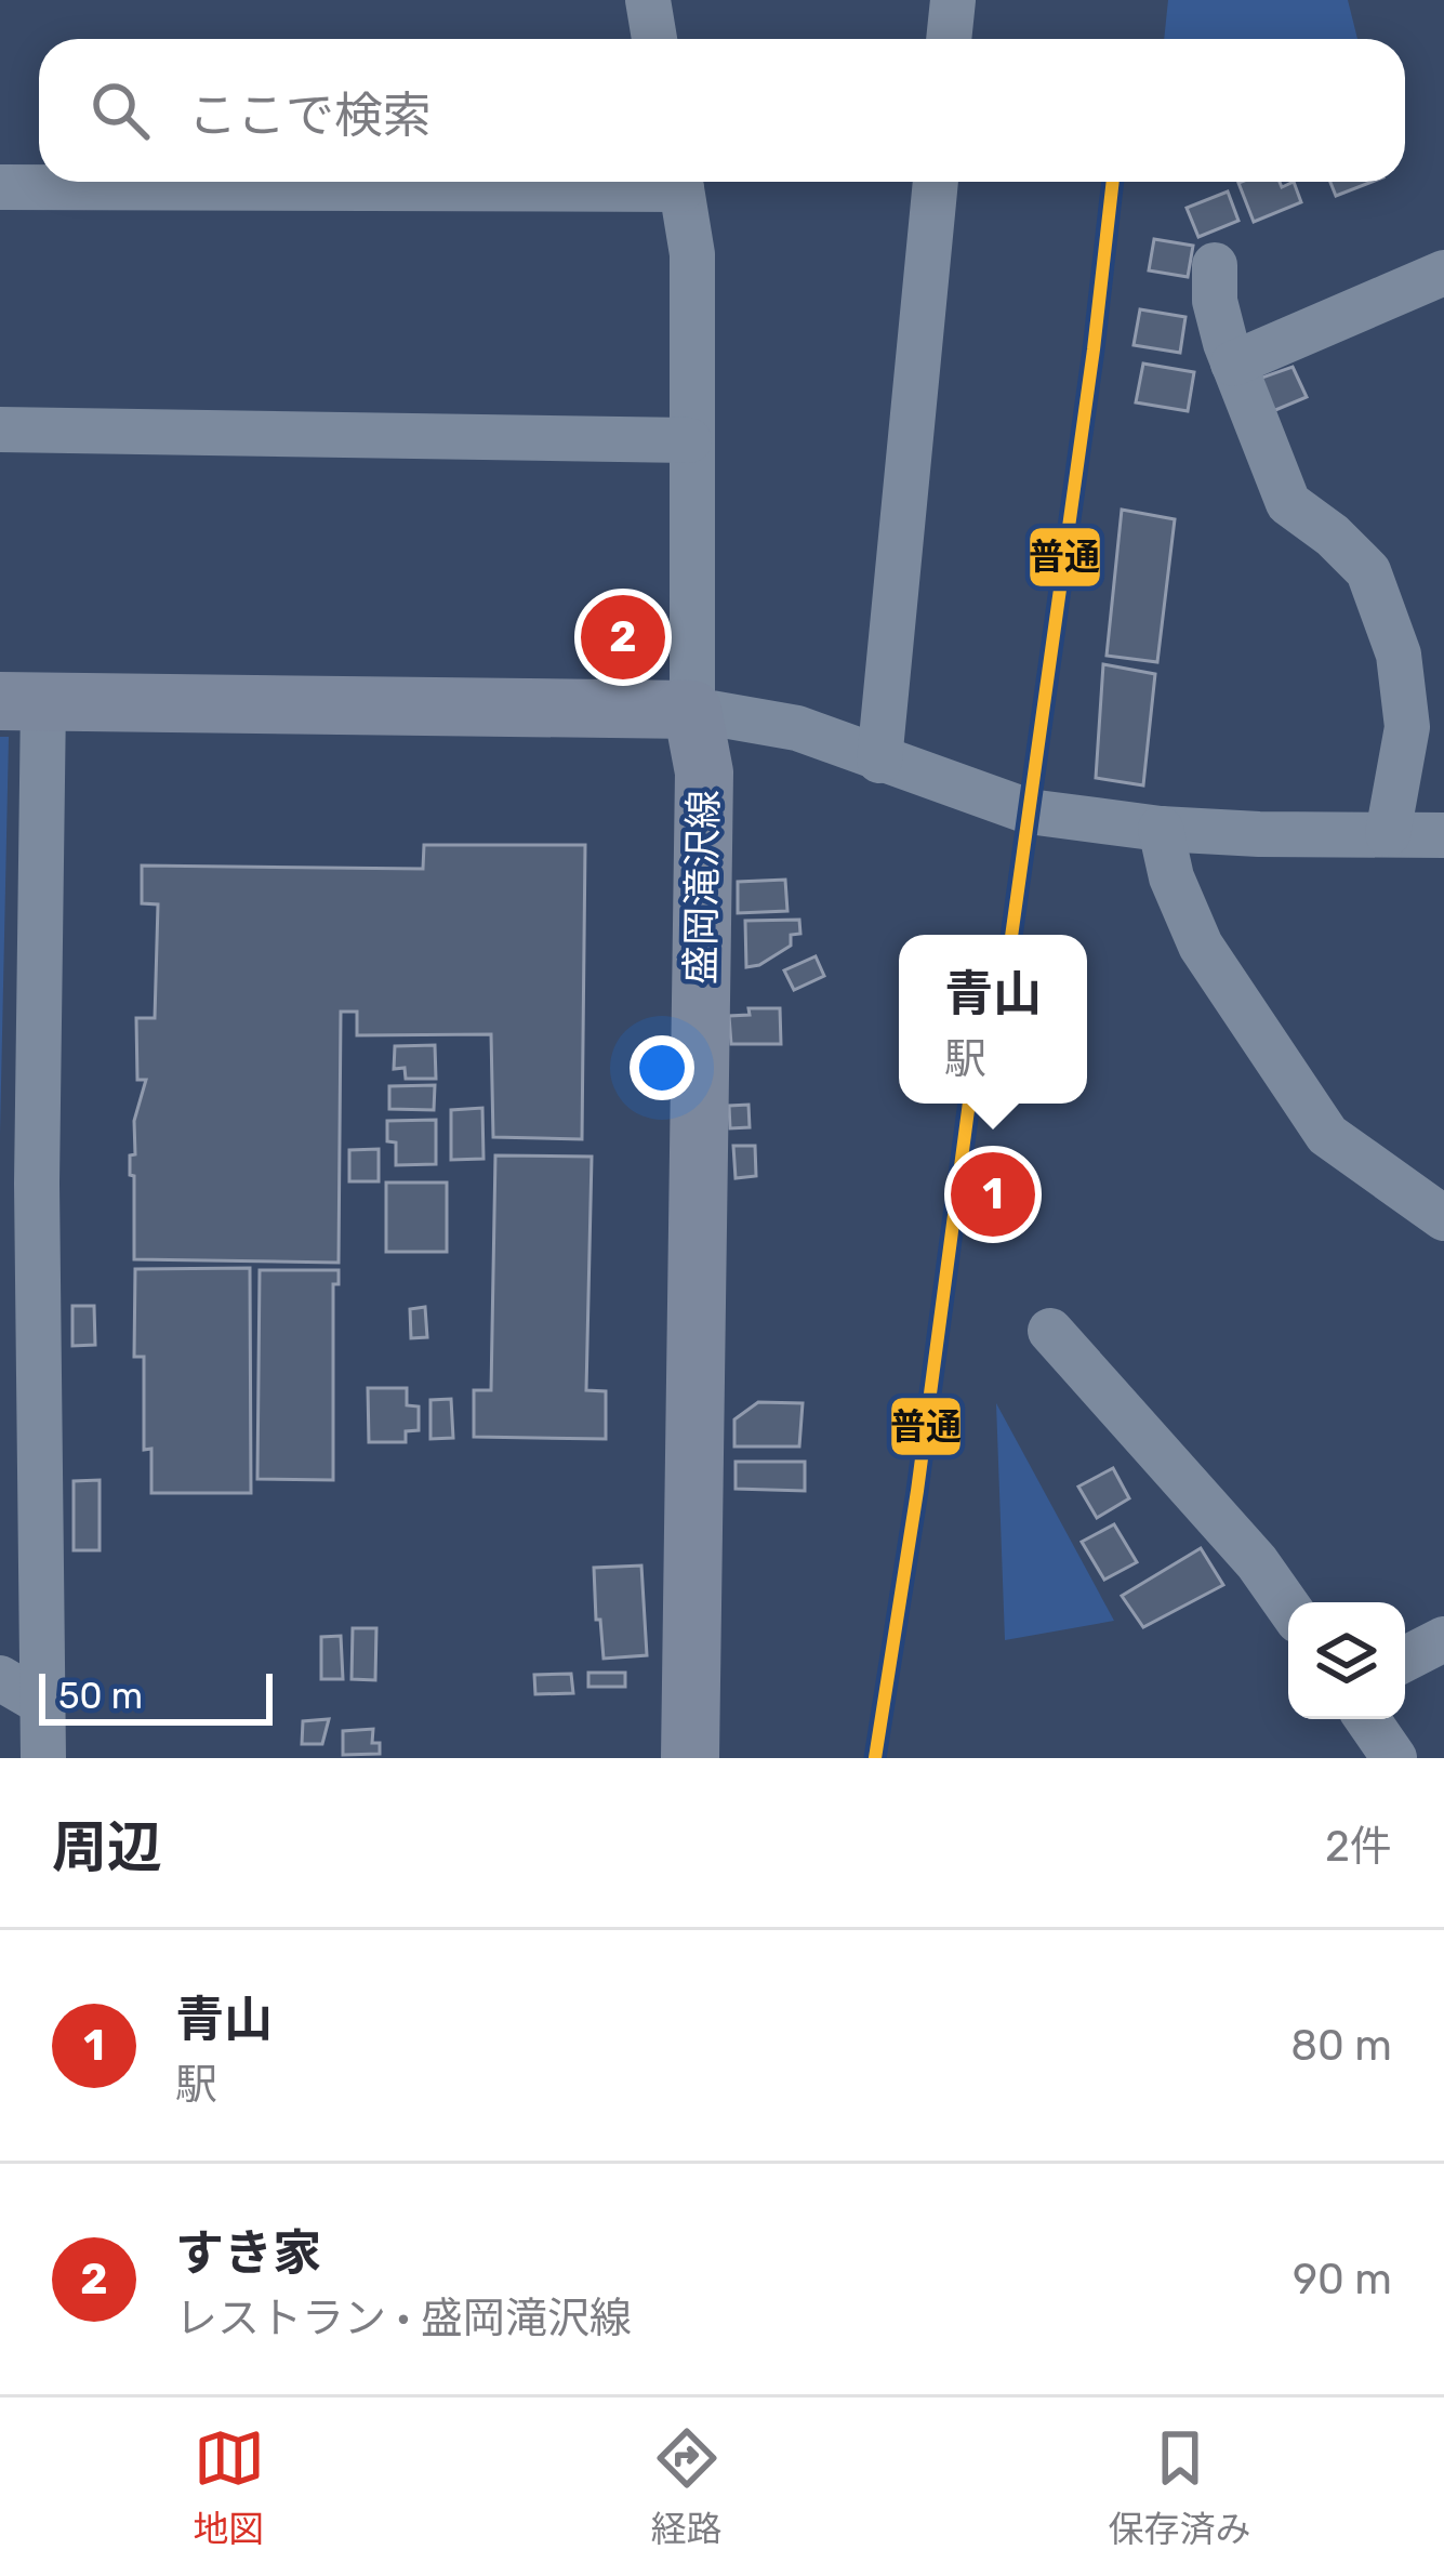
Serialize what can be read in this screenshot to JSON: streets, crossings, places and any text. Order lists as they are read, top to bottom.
{
  "streets": {
    "main road": ["盛岡滝沢線"]
  },
  "lines": ["transit line 普通"],
  "scale_bar": "50 m",
  "page": {
    "search": "ここで検索",
    "pins": ["2", "1"],
    "popup": ["青山", "駅"],
    "scale": "50 m",
    "heading": ["周辺", "2件"],
    "list": [
      {
        "mark": "1",
        "name": "青山",
        "note": "駅",
        "value": "80 m"
      },
      {
        "mark": "2",
        "name": "すき家",
        "note": "レストラン · 盛岡滝沢線",
        "value": "90 m"
      }
    ],
    "nav": ["地図", "経路", "保存済み"]
  }
}
